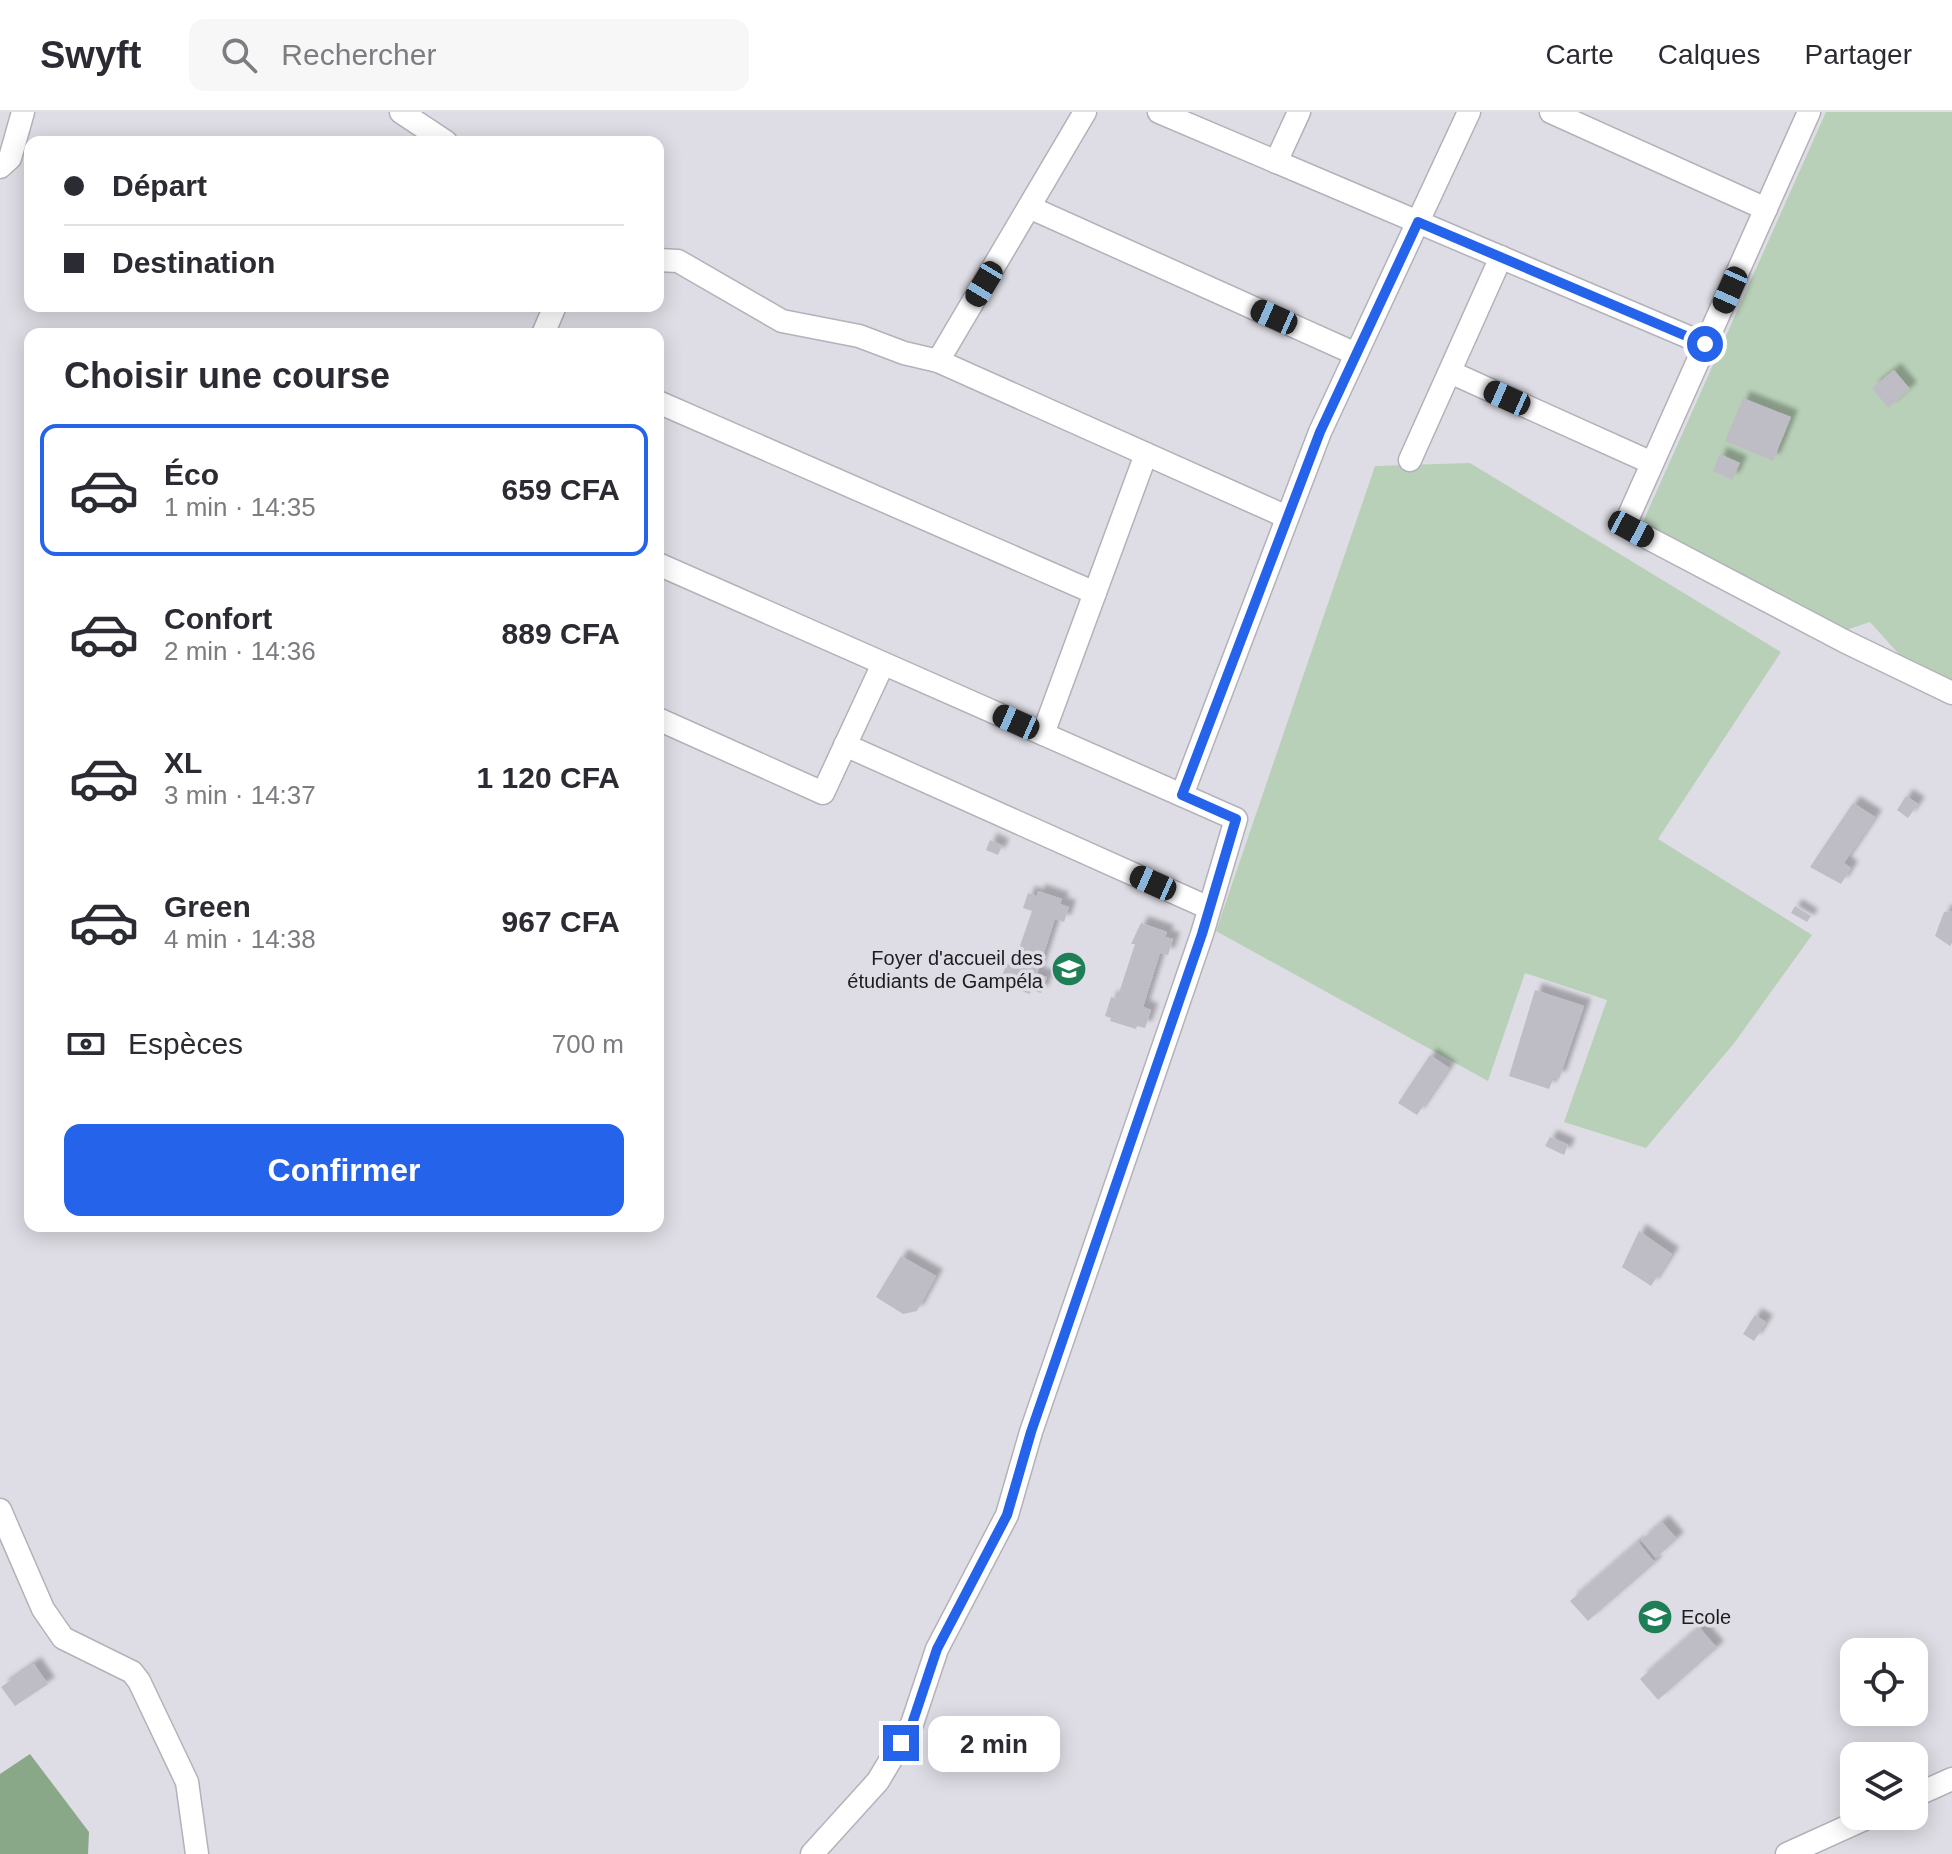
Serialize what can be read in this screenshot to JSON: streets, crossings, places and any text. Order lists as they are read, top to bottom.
{
  "places": {
    "school or university": ["Foyer d'accueil des étudiants de Gampéla", "Ecole"]
  },
  "page": {
    "header": "Swyft",
    "search": "Rechercher",
    "nav": ["Carte", "Calques", "Partager"],
    "banner": ["Départ", "Destination"],
    "heading": "Choisir une course",
    "list": [
      {
        "name": "Éco",
        "note": "1 min · 14:35",
        "value": "659 CFA"
      },
      {
        "name": "Confort",
        "note": "2 min · 14:36",
        "value": "889 CFA"
      },
      {
        "name": "XL",
        "note": "3 min · 14:37",
        "value": "1 120 CFA"
      },
      {
        "name": "Green",
        "note": "4 min · 14:38",
        "value": "967 CFA"
      }
    ],
    "pay": ["Espèces", "700 m"],
    "buttons": "Confirmer",
    "bubble": "2 min"
  }
}
